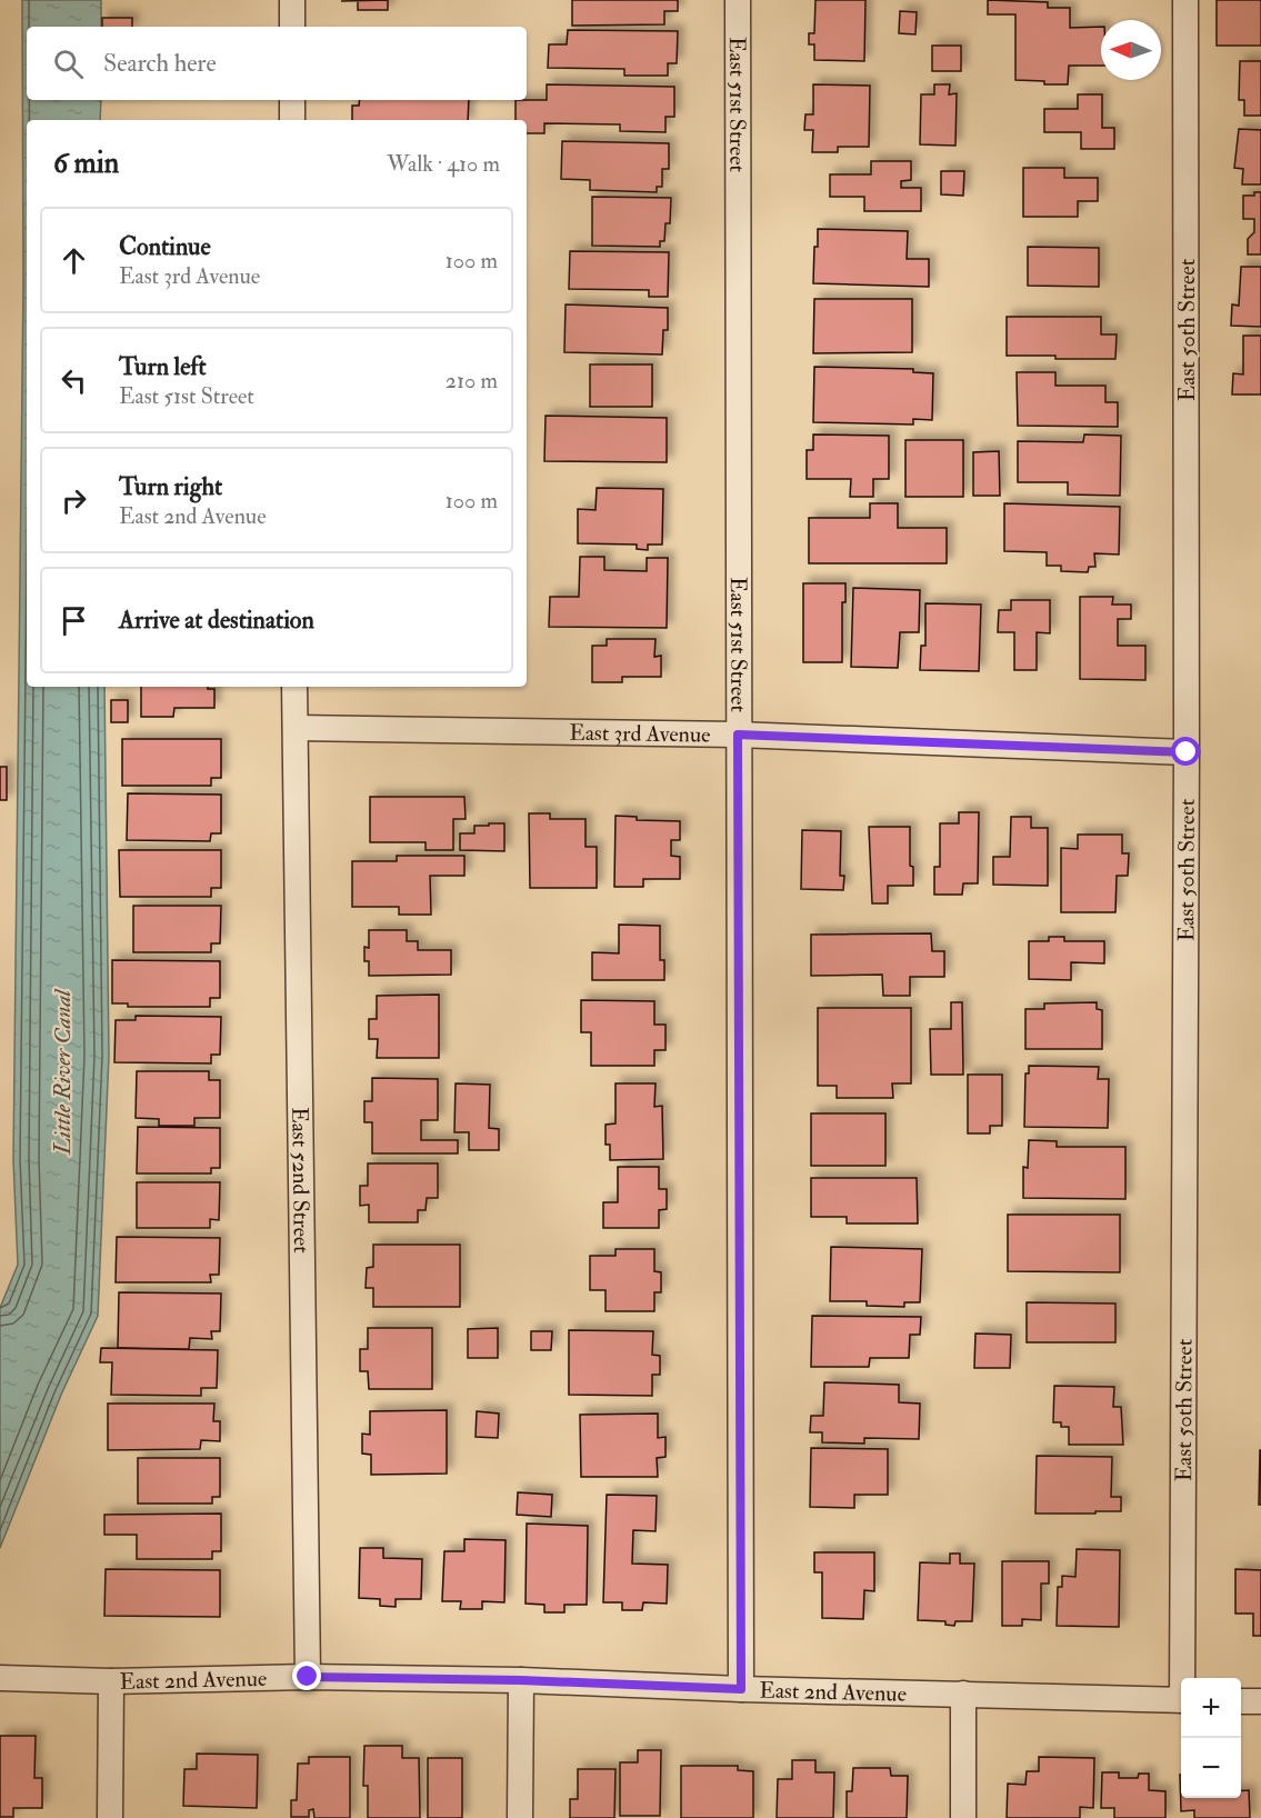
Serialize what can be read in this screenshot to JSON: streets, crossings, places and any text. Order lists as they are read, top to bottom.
{
  "streets": {
    "street": [
      "East 51st Street",
      "East 50th Street",
      "East 3rd Avenue",
      "East 52nd Street",
      "East 2nd Avenue"
    ]
  },
  "crossings": [
    ["East 51st Street", "East 3rd Avenue"],
    ["East 51st Street", "East 2nd Avenue"],
    ["East 50th Street", "East 3rd Avenue"],
    ["East 3rd Avenue", "East 52nd Street"],
    ["East 52nd Street", "East 2nd Avenue"]
  ],
  "water": ["Little River Canal"],
  "north": "left",
  "page": {
    "search": "Search here",
    "heading": ["6 min", "Walk · 410 m"],
    "list": [
      ["Continue", "East 3rd Avenue", "100 m"],
      ["Turn left", "East 51st Street", "210 m"],
      ["Turn right", "East 2nd Avenue", "100 m"],
      "Arrive at destination"
    ],
    "map_buttons": ["+", "−"]
  }
}
